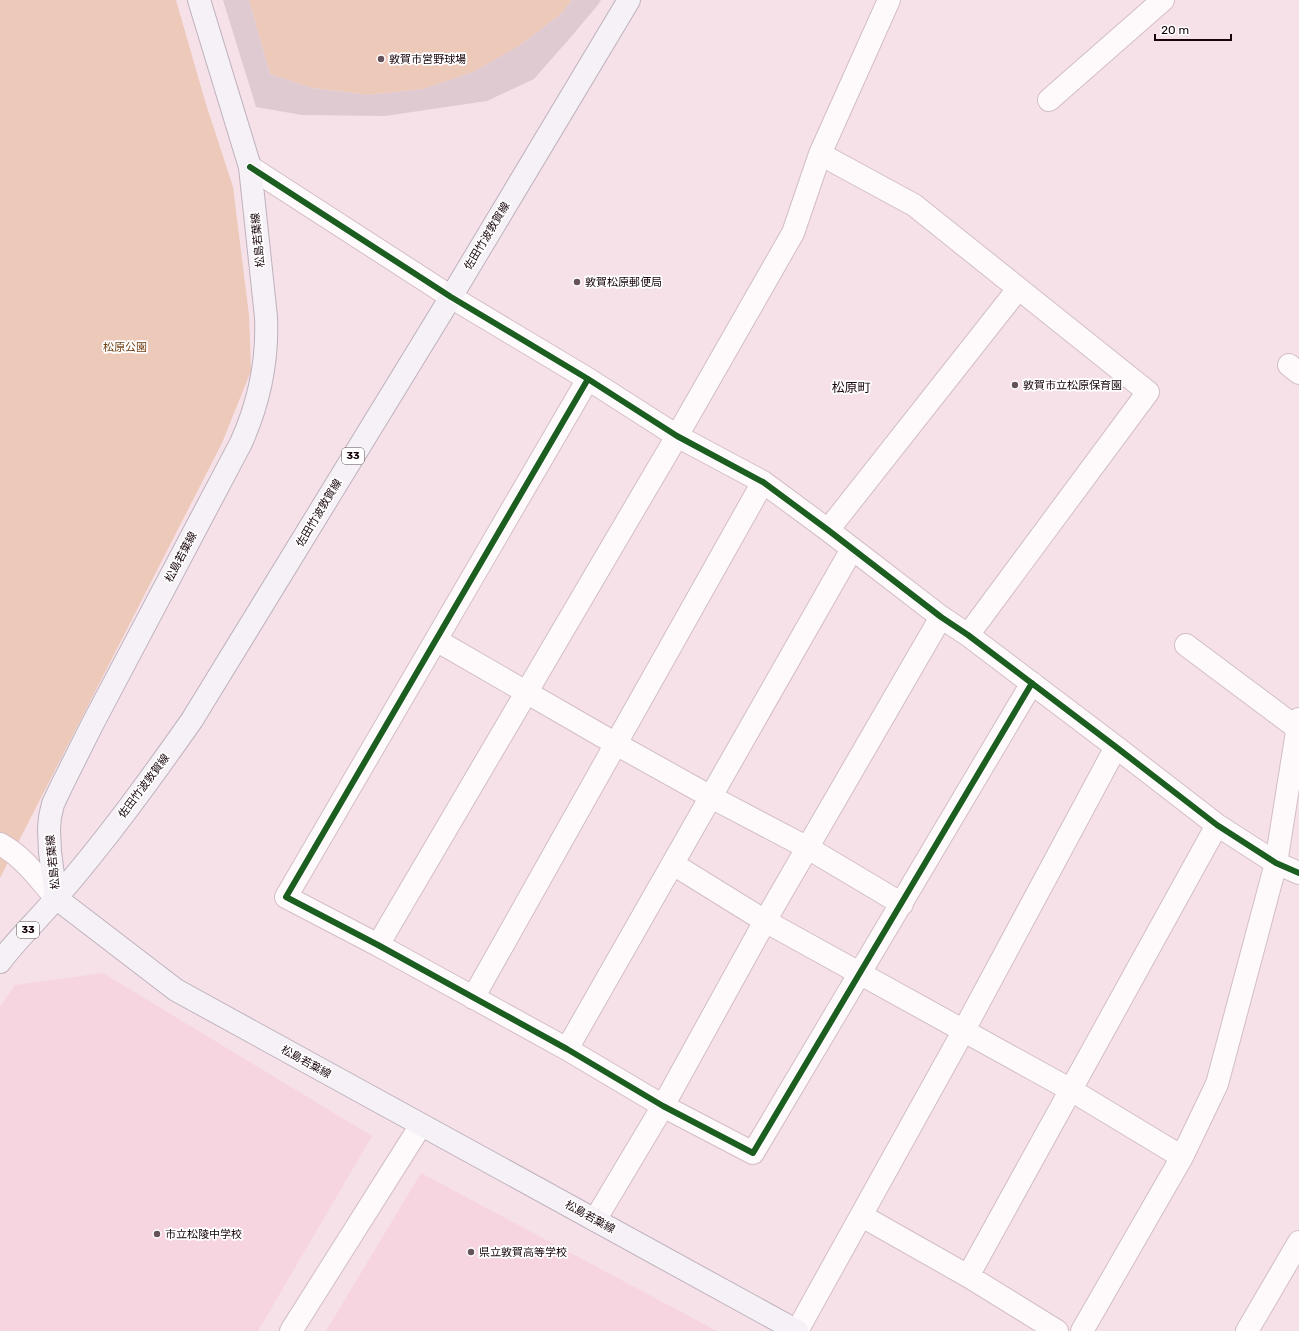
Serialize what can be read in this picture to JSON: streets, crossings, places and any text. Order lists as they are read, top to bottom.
{
  "streets": {
    "main road": ["佐田竹波敦賀線", "松島若葉線", "33"]
  },
  "crossings": [
    ["佐田竹波敦賀線", "松島若葉線"]
  ],
  "districts": ["松原町"],
  "parks": ["松原公園"],
  "places": [
    "敦賀市営野球場",
    "敦賀松原郵便局",
    "敦賀市立松原保育園",
    "市立松陵中学校",
    "県立敦賀高等学校"
  ],
  "scale_bar": "20 m"
}
